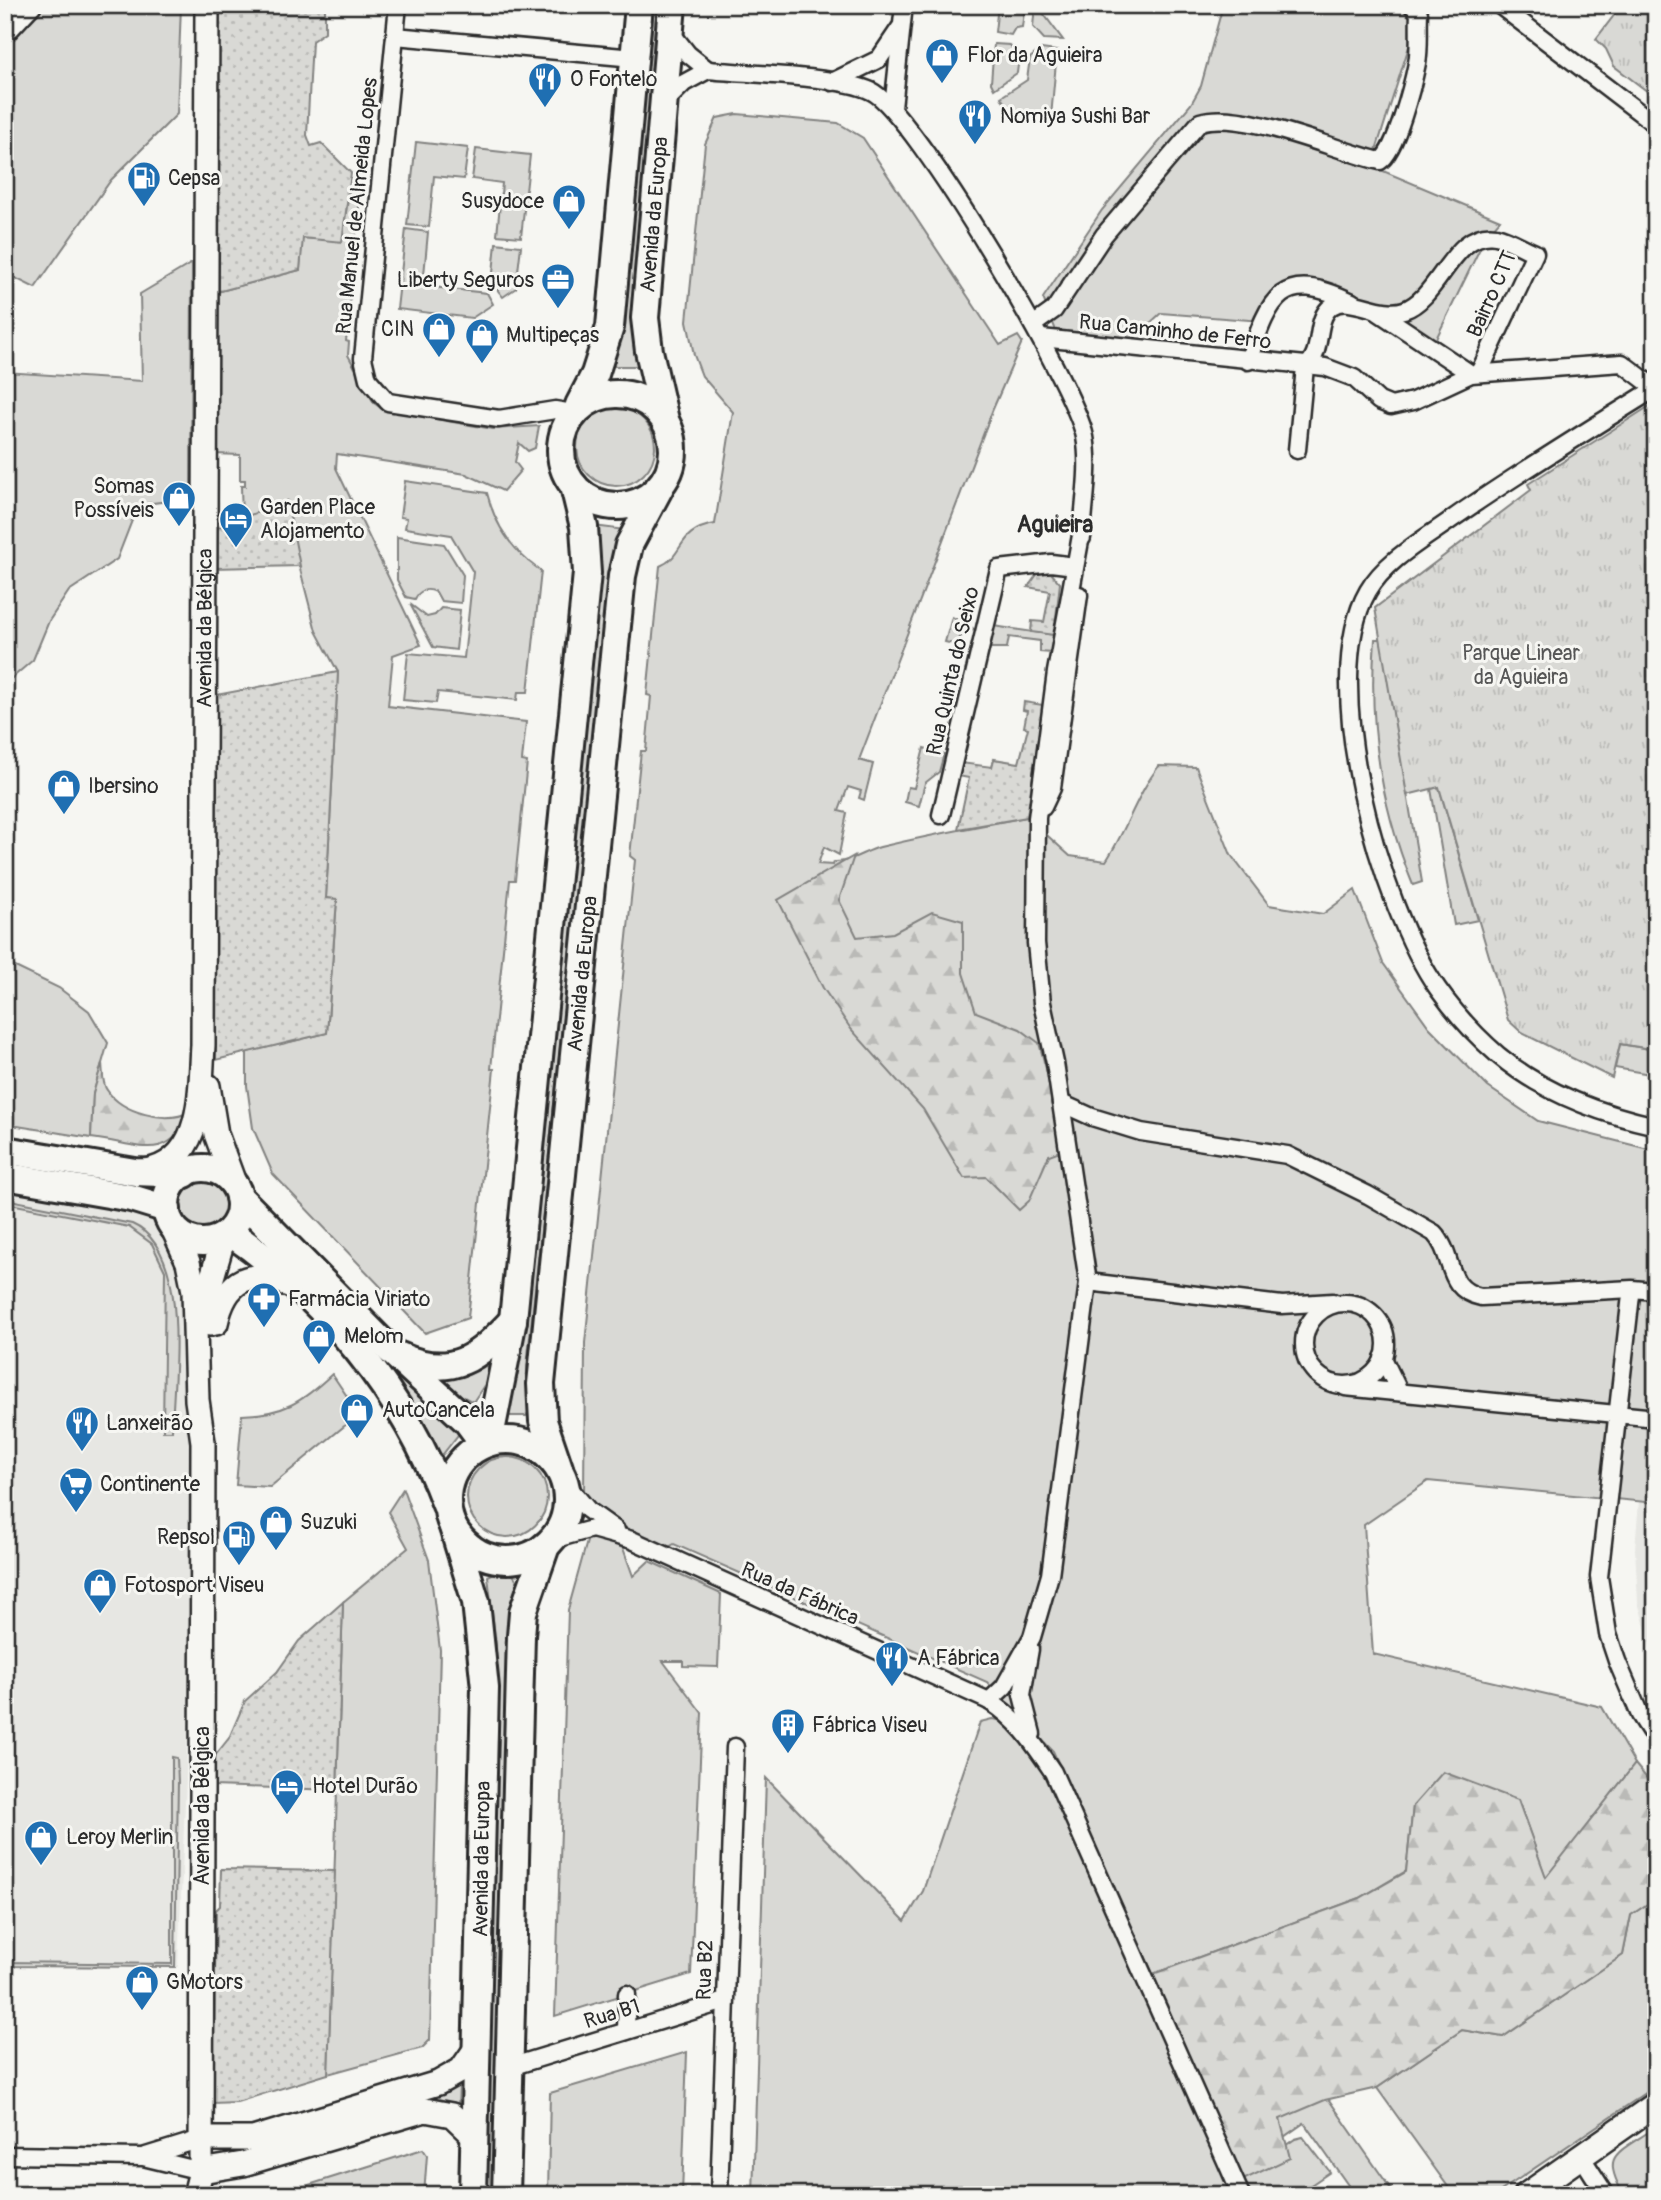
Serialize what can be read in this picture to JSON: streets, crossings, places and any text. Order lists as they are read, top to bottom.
{
  "streets": {
    "main road": ["Avenida da Europa", "Avenida da Bélgica"],
    "street": [
      "Rua Manuel de Almeida Lopes",
      "Bairro CTT",
      "Rua Caminho de Ferro",
      "Rua Quinta do Seixo",
      "Rua da Fábrica",
      "Rua B2",
      "Rua B1"
    ]
  },
  "crossings": [
    ["Rua Manuel de Almeida Lopes", "Avenida da Europa"],
    ["Avenida da Europa", "Avenida da Bélgica"],
    ["Avenida da Europa", "Rua B1"],
    ["Bairro CTT", "Rua Caminho de Ferro"],
    ["Rua B2", "Rua B1"]
  ],
  "districts": ["Aguieira"],
  "parks": ["Parque Linear da Aguieira"],
  "places": {
    "shop": [
      "Flor da Aguieira",
      "Susydoce",
      "CIN",
      "Multipeças",
      "Somas Possíveis",
      "Ibersino",
      "Melom",
      "AutoCancela",
      "Suzuki",
      "Fotosport Viseu",
      "Leroy Merlin",
      "GMotors"
    ],
    "restaurant": [
      "O Fontelo",
      "Nomiya Sushi Bar",
      "Lanxeirão",
      "A Fábrica"
    ],
    "fuel station": ["Cepsa", "Repsol"],
    "office": ["Liberty Seguros"],
    "hotel": ["Garden Place Alojamento", "Hotel Durão"],
    "pharmacy": ["Farmácia Viriato"],
    "supermarket": ["Continente"],
    "building": ["Fábrica Viseu"]
  }
}
